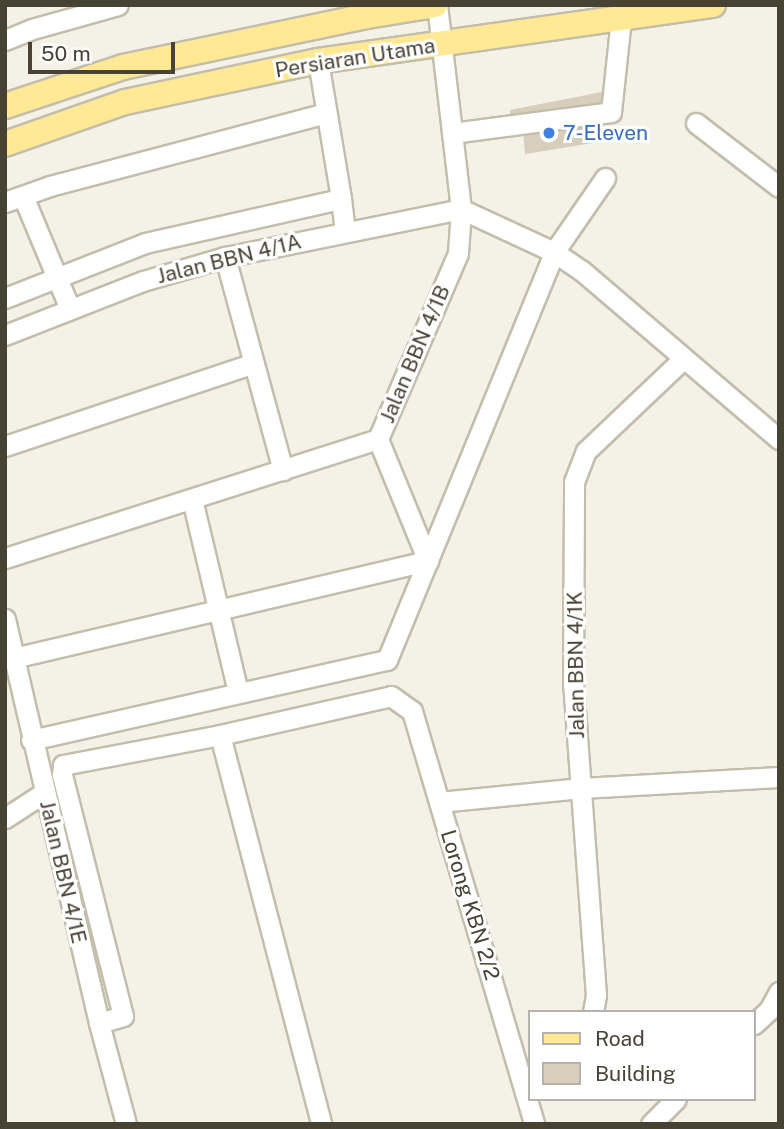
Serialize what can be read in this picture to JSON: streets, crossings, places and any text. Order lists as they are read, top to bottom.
{
  "streets": {
    "main road": ["Persiaran Utama"],
    "street": [
      "Jalan BBN 4/1A",
      "Jalan BBN 4/1B",
      "Jalan BBN 4/1K",
      "Jalan BBN 4/1E",
      "Lorong KBN 2/2"
    ]
  },
  "crossings": [
    ["Persiaran Utama", "Jalan BBN 4/1B"],
    ["Jalan BBN 4/1A", "Jalan BBN 4/1B"]
  ],
  "places": ["7-Eleven"],
  "legend": ["Road", "Building"],
  "scale_bar": "50 m"
}
